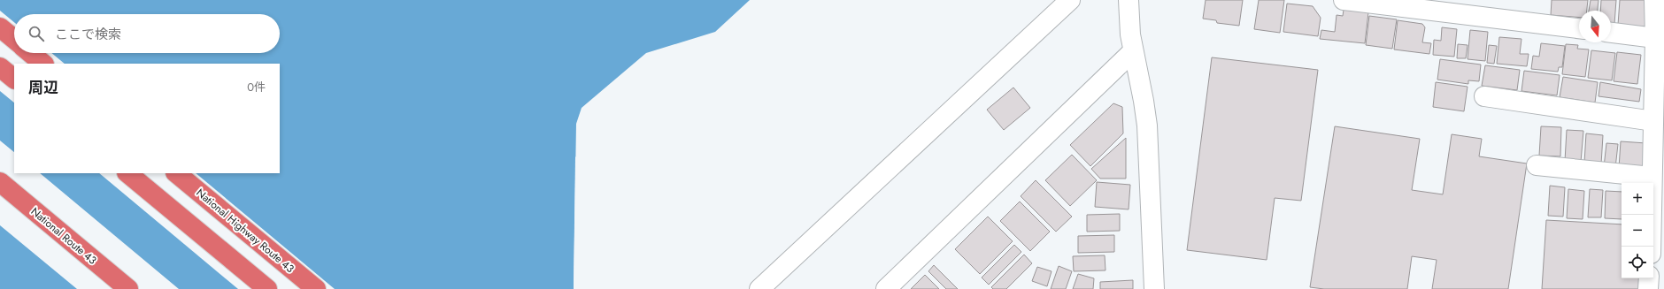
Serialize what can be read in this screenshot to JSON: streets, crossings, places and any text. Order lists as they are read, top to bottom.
{
  "streets": {
    "highway": ["National Highway Route 43", "National Route 43"]
  },
  "north": "bottom",
  "page": {
    "search": "ここで検索",
    "heading": ["周辺", "0件"],
    "map_buttons": ["+", "−"]
  }
}
